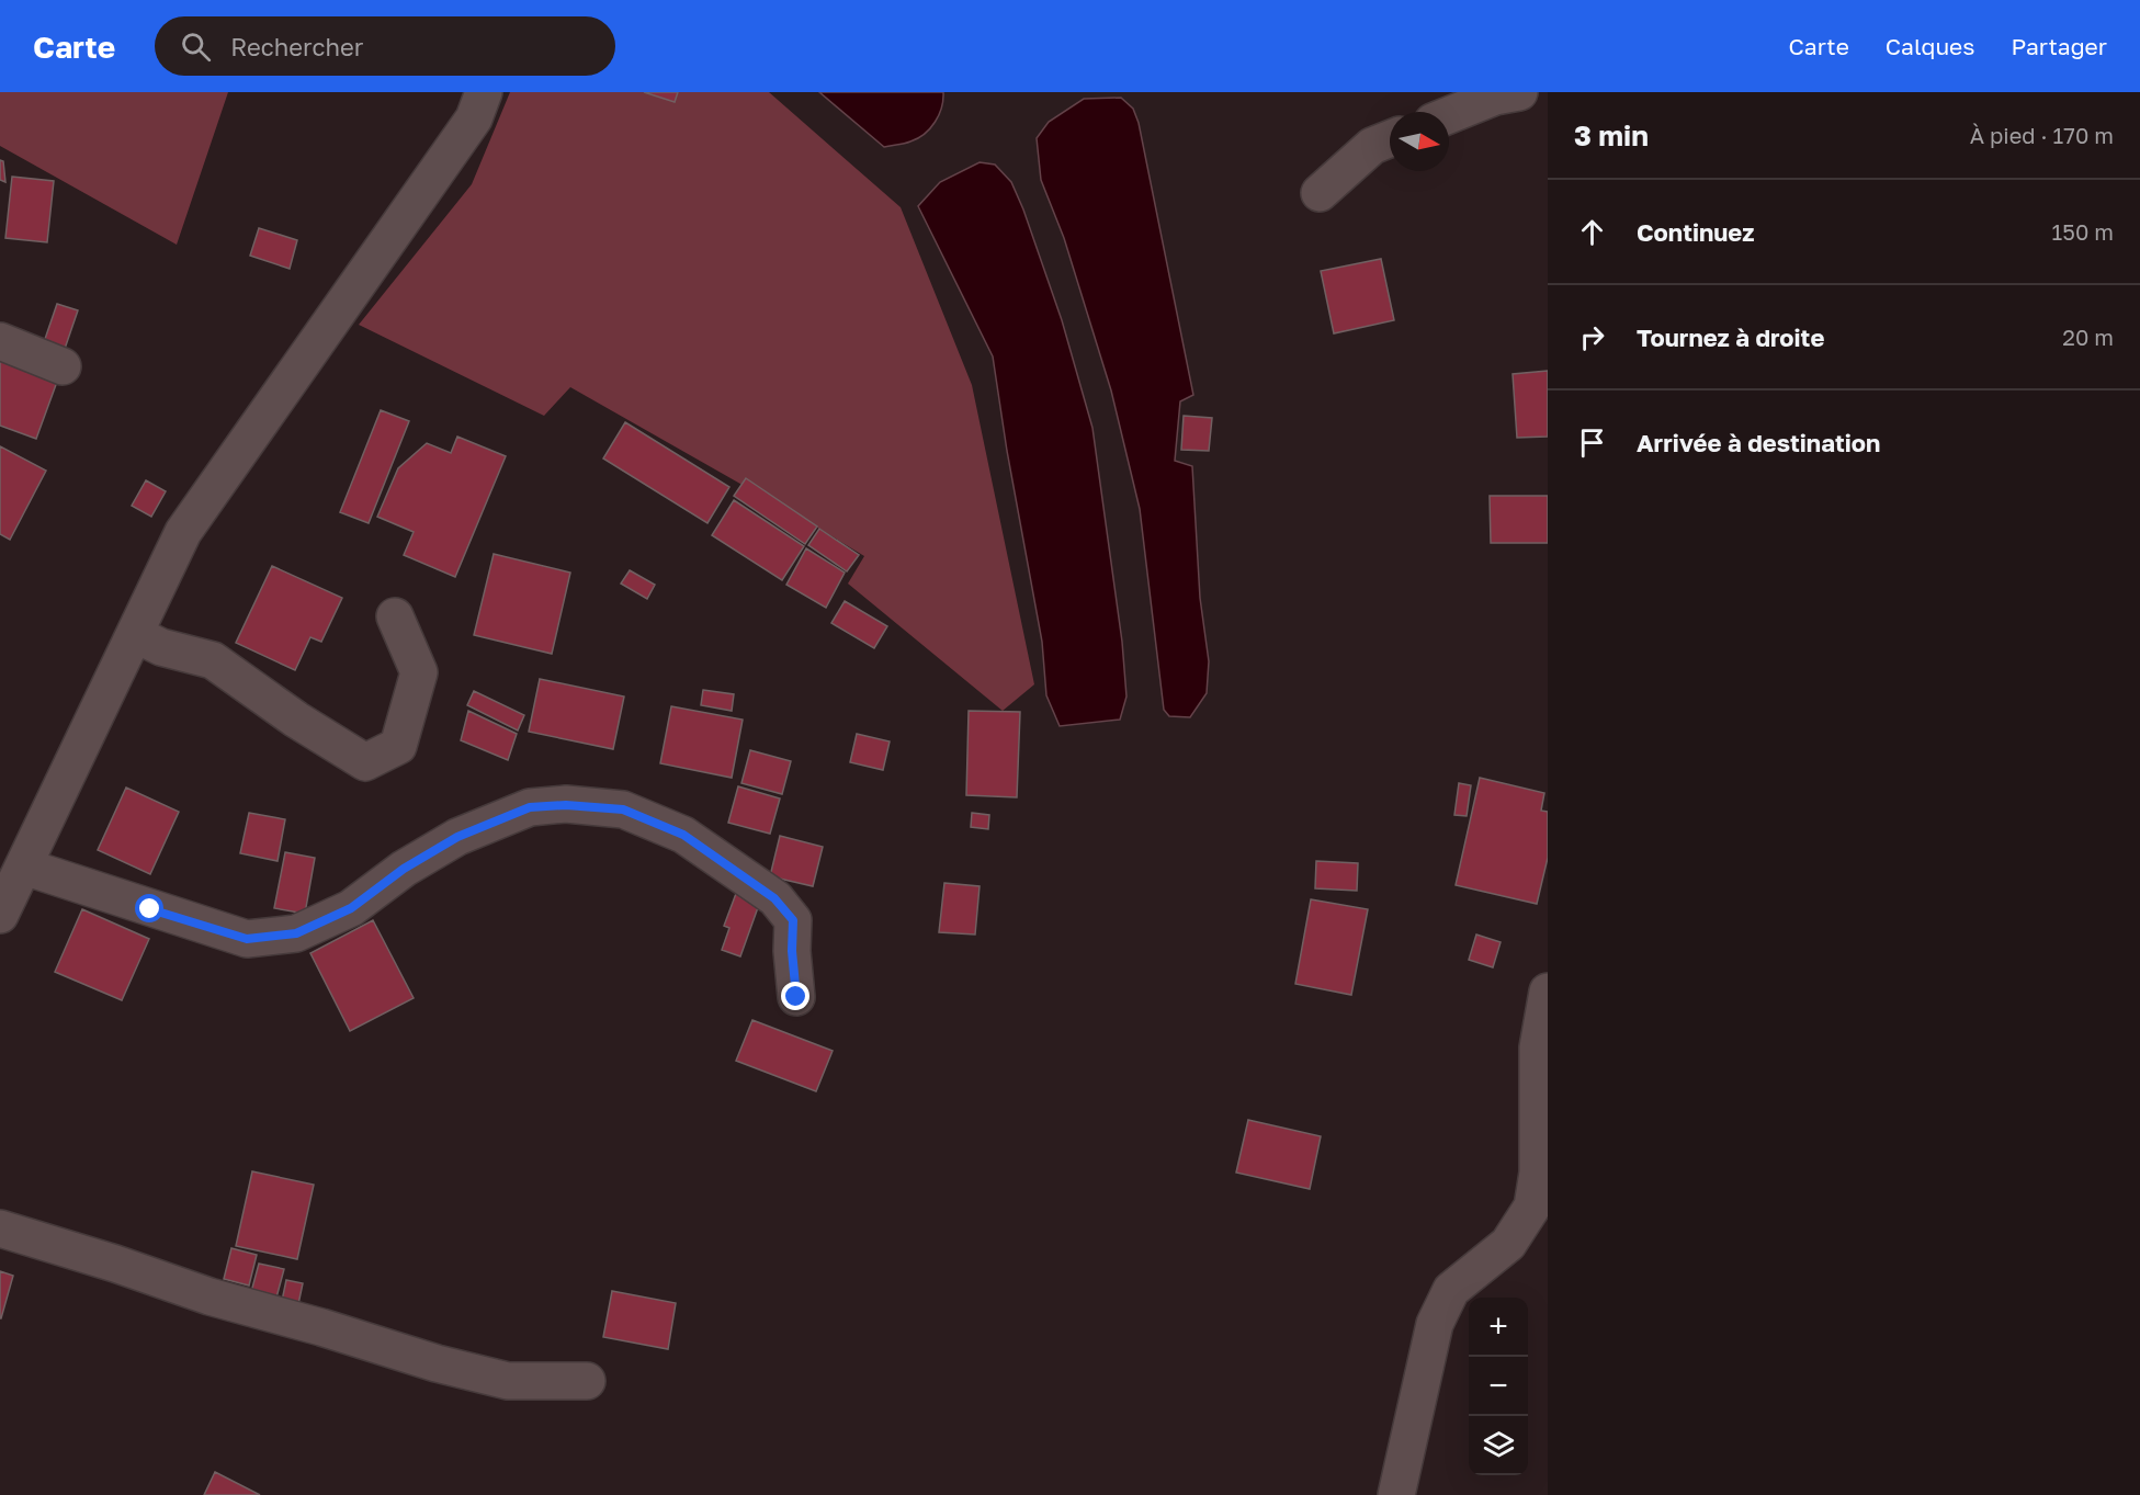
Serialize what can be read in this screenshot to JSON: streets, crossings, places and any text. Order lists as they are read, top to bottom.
{
  "north": "right",
  "page": {
    "header": "Carte",
    "search": "Rechercher",
    "nav": ["Carte", "Calques", "Partager"],
    "heading": ["3 min", "À pied · 170 m"],
    "list": [
      ["Continuez", "150 m"],
      ["Tournez à droite", "20 m"],
      "Arrivée à destination"
    ],
    "map_buttons": ["+", "−"]
  }
}
